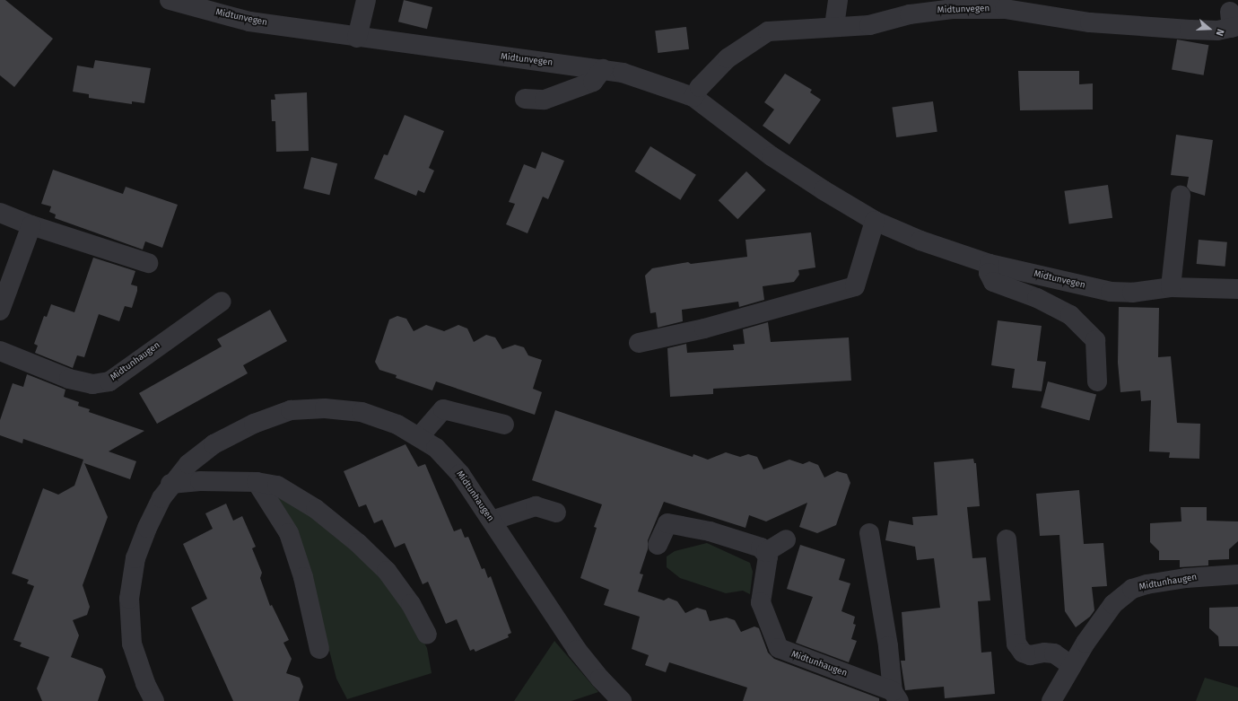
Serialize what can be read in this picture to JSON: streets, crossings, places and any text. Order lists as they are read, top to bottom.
{
  "streets": {
    "street": ["Midtunvegen", "Midtunhaugen"]
  },
  "north": "right"
}
